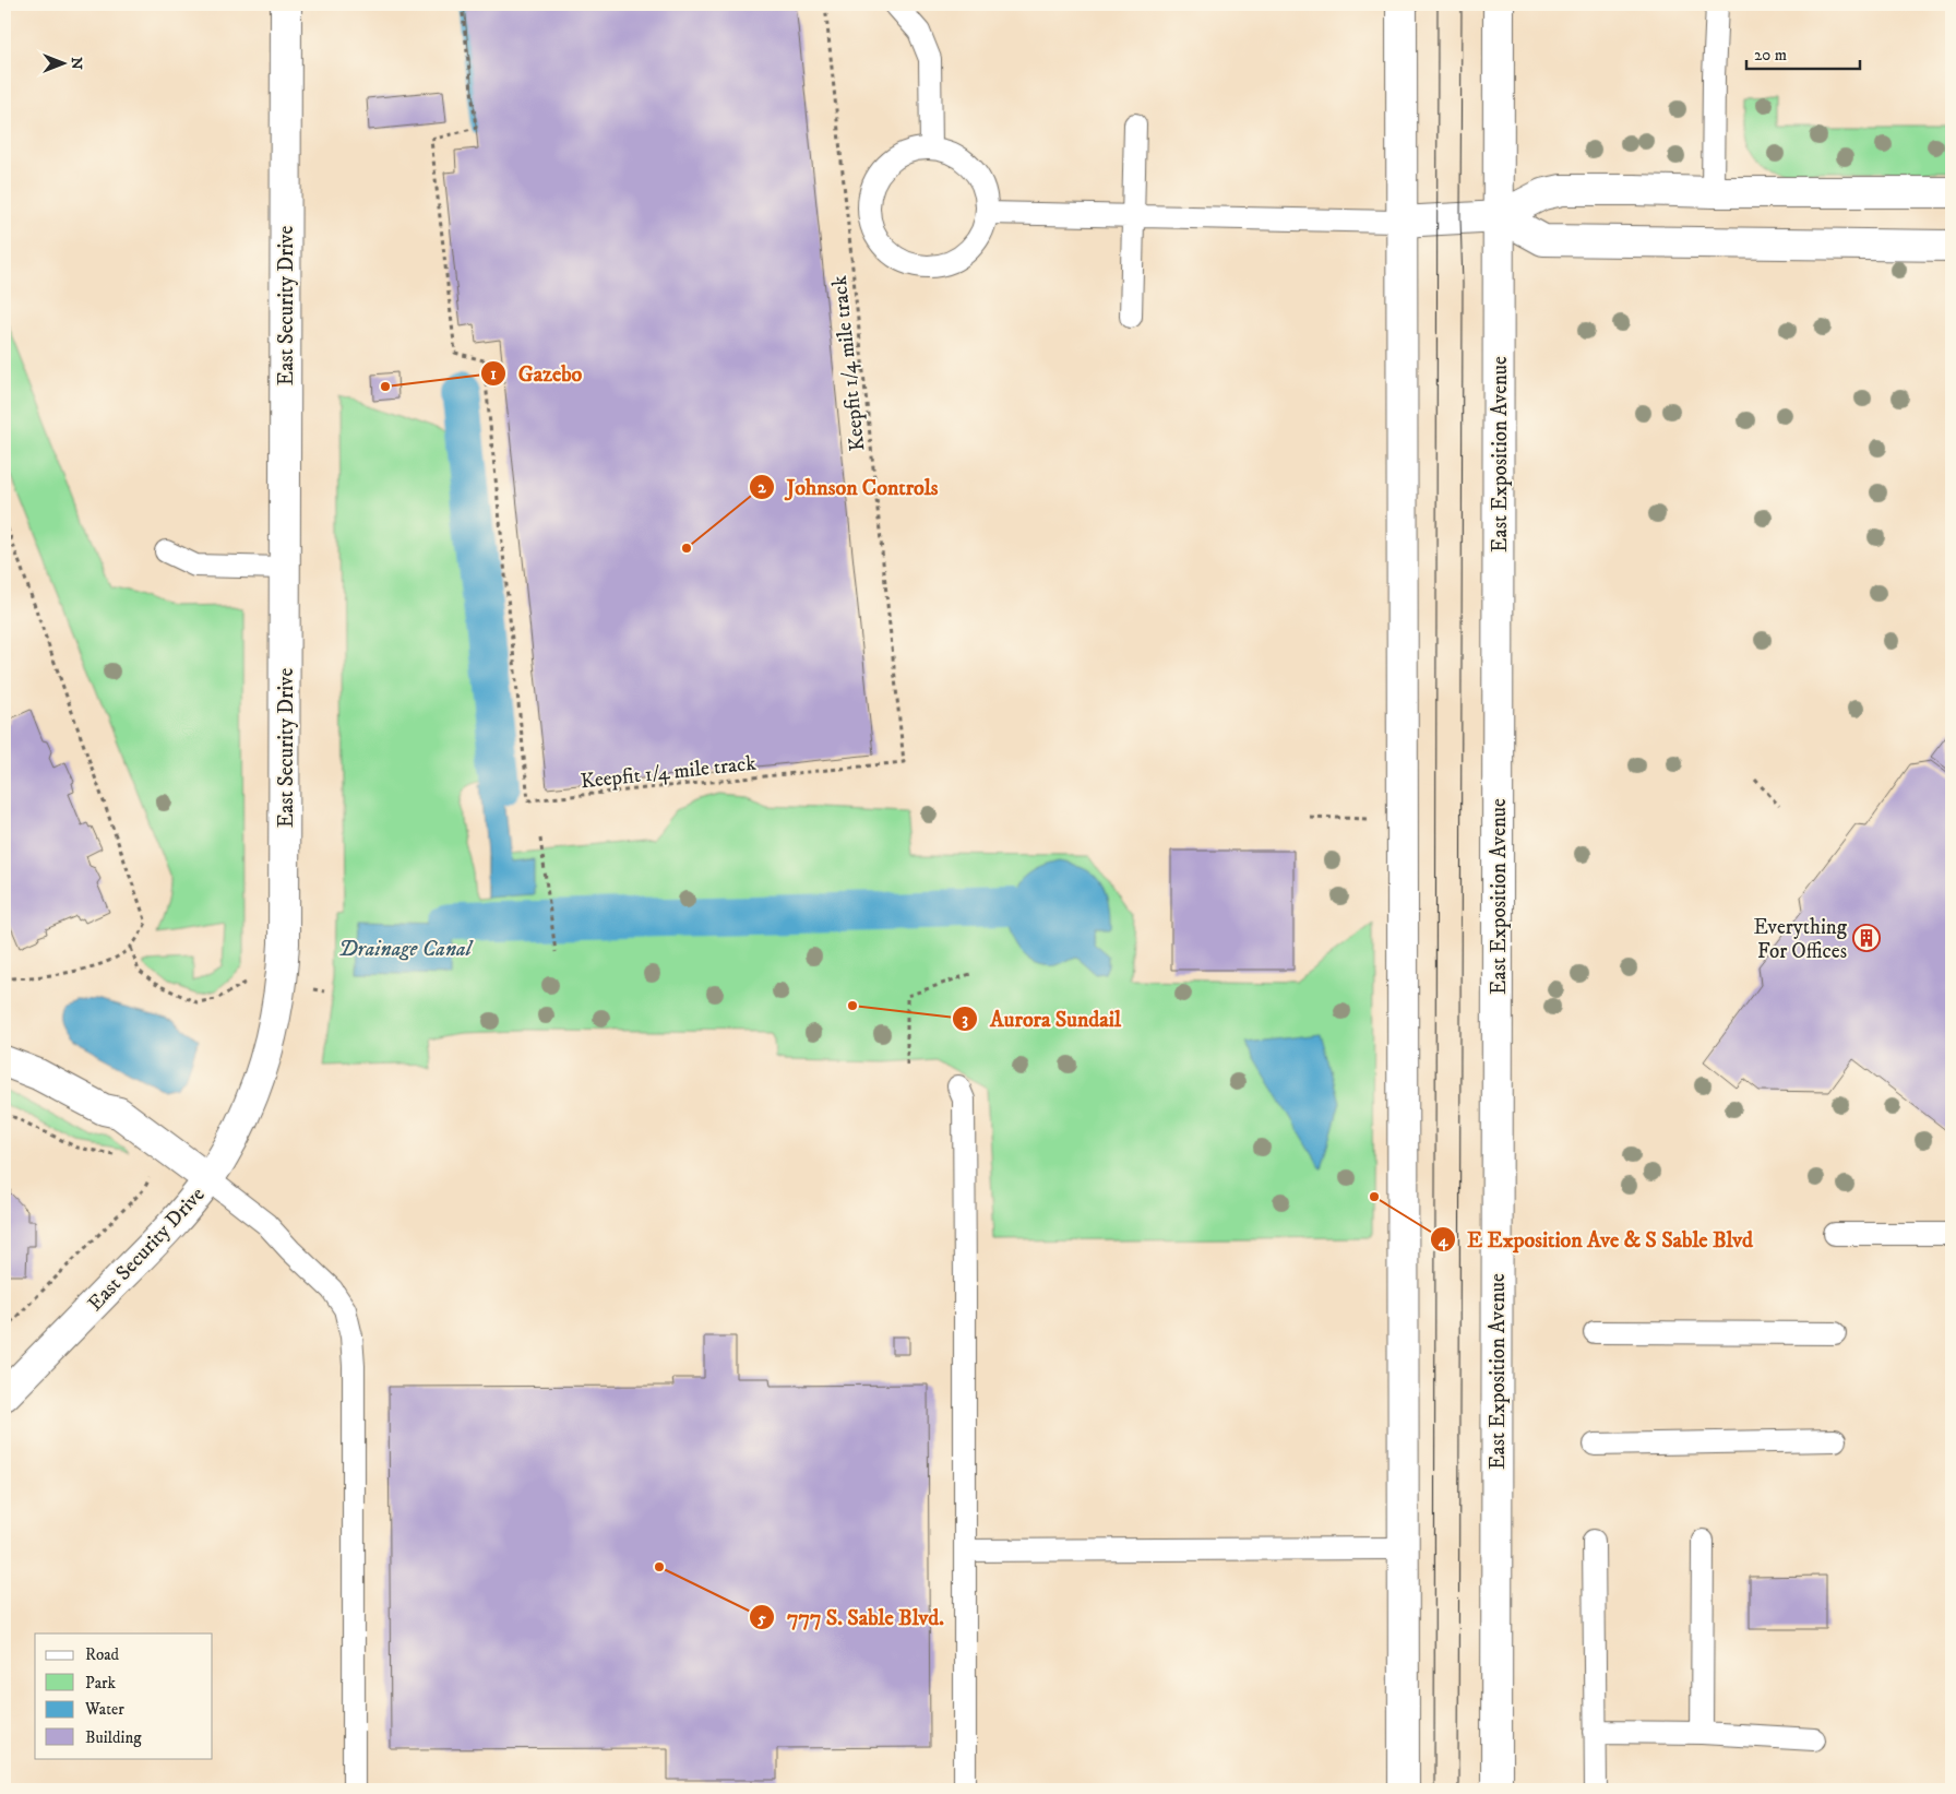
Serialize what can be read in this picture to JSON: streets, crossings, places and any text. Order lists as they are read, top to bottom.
{
  "streets": {
    "street": ["East Security Drive", "East Exposition Avenue"],
    "path": ["Keepfit 1/4 mile track"]
  },
  "water": ["Drainage Canal"],
  "places": {
    "other": [
      "Gazebo",
      "Johnson Controls",
      "Aurora Sundail",
      "E Exposition Ave & S Sable Blvd",
      "777 S. Sable Blvd."
    ],
    "building": ["Everything For Offices"]
  },
  "legend": [
    "Road",
    "Park",
    "Water",
    "Building"
  ],
  "scale_bar": "20 m",
  "north": "right"
}
